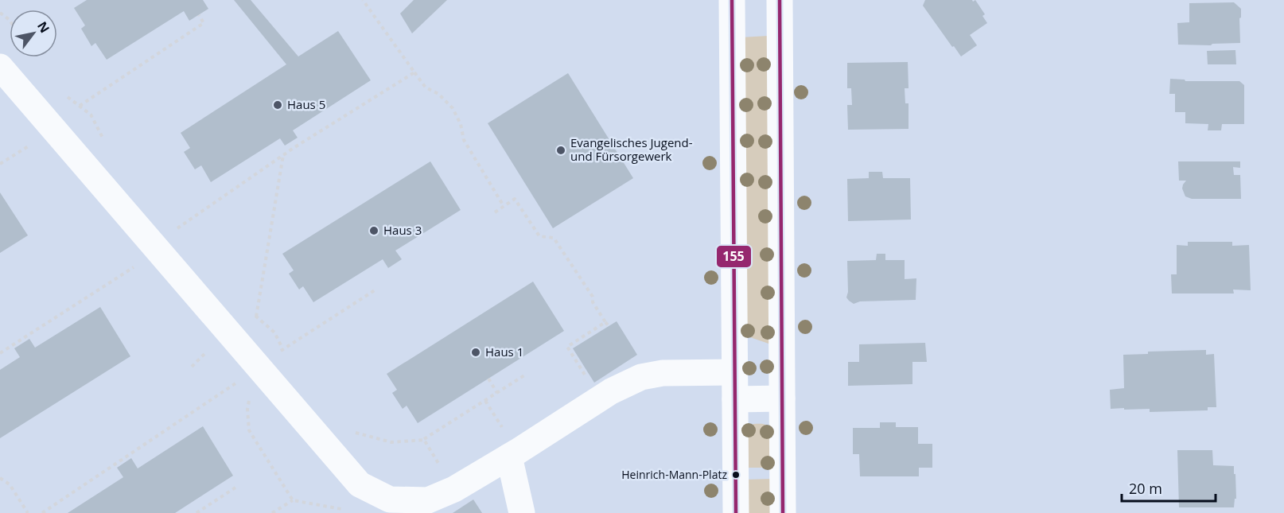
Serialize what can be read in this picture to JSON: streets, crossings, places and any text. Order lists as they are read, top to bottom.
{
  "places": [
    "Haus 5",
    "Evangelisches Jugend- und Fürsorgewerk",
    "Haus 3",
    "Haus 1",
    "Heinrich-Mann-Platz"
  ],
  "lines": ["transit line 155"],
  "scale_bar": "20 m",
  "north": "top right"
}
